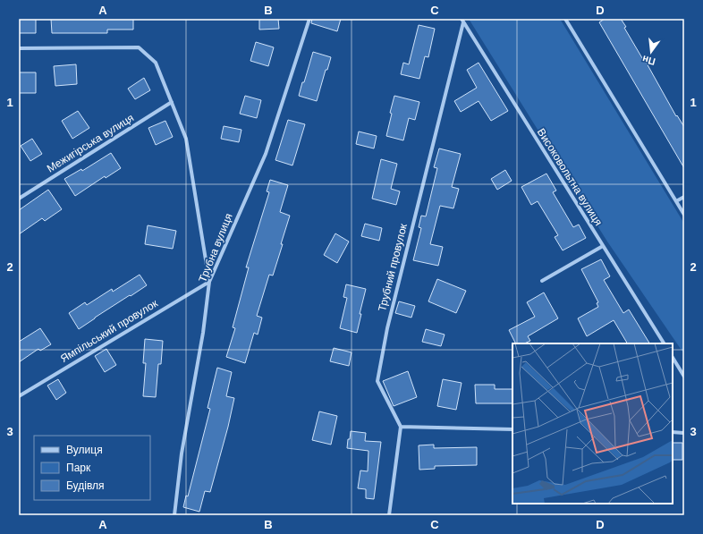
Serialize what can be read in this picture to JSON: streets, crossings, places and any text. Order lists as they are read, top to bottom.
{
  "streets": {
    "street": [
      "Межигірська вулиця",
      "Високовольтна вулиця",
      "Трубна вулиця",
      "Трубний провулок",
      "Ямпільський провулок"
    ]
  },
  "crossings": [
    ["Високовольтна вулиця", "Трубний провулок"],
    ["Трубна вулиця", "Ямпільський провулок"]
  ],
  "legend": ["Вулиця", "Парк", "Будівля"],
  "north": "bottom",
  "grid": {
    "columns": [
      "A",
      "B",
      "C",
      "D"
    ],
    "rows": ["1", "2", "3"]
  }
}
